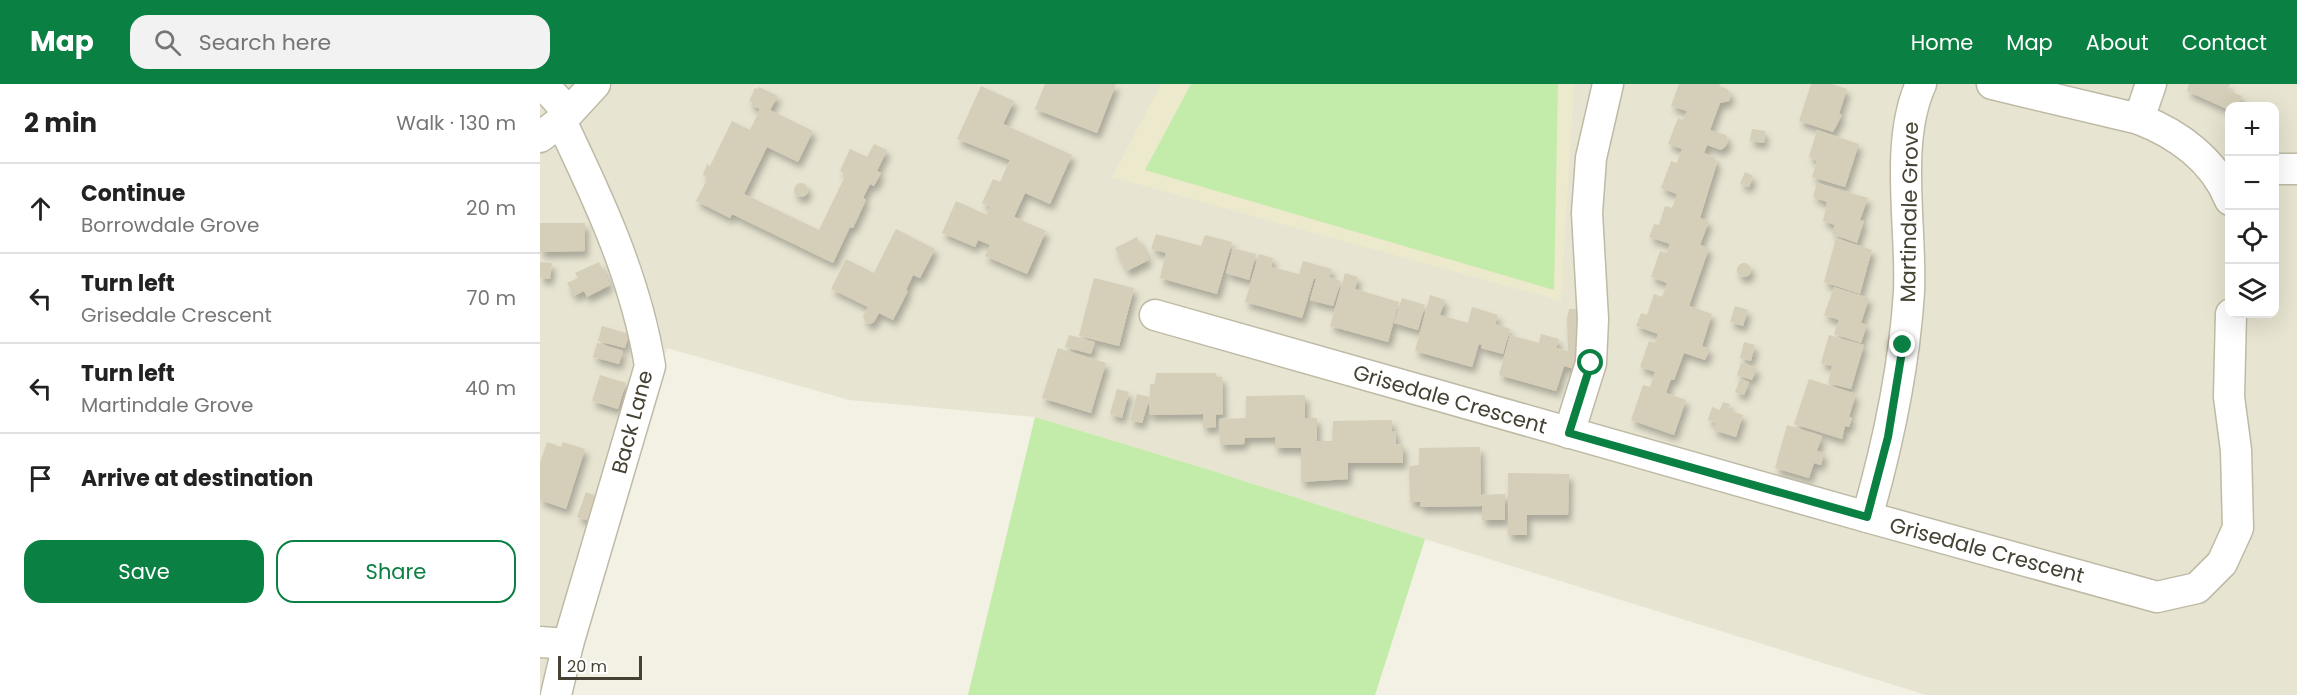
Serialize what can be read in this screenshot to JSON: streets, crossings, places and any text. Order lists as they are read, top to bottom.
{
  "streets": {
    "street": ["Martindale Grove", "Grisedale Crescent", "Back Lane"]
  },
  "crossings": [
    ["Martindale Grove", "Grisedale Crescent"]
  ],
  "scale_bar": "20 m",
  "page": {
    "header": "Map",
    "search": "Search here",
    "nav": [
      "Home",
      "Map",
      "About",
      "Contact"
    ],
    "heading": ["2 min", "Walk · 130 m"],
    "map_buttons": ["+", "−"],
    "list": [
      ["Continue", "Borrowdale Grove", "20 m"],
      ["Turn left", "Grisedale Crescent", "70 m"],
      ["Turn left", "Martindale Grove", "40 m"],
      "Arrive at destination"
    ],
    "buttons": ["Save", "Share"],
    "scale": "20 m"
  }
}
